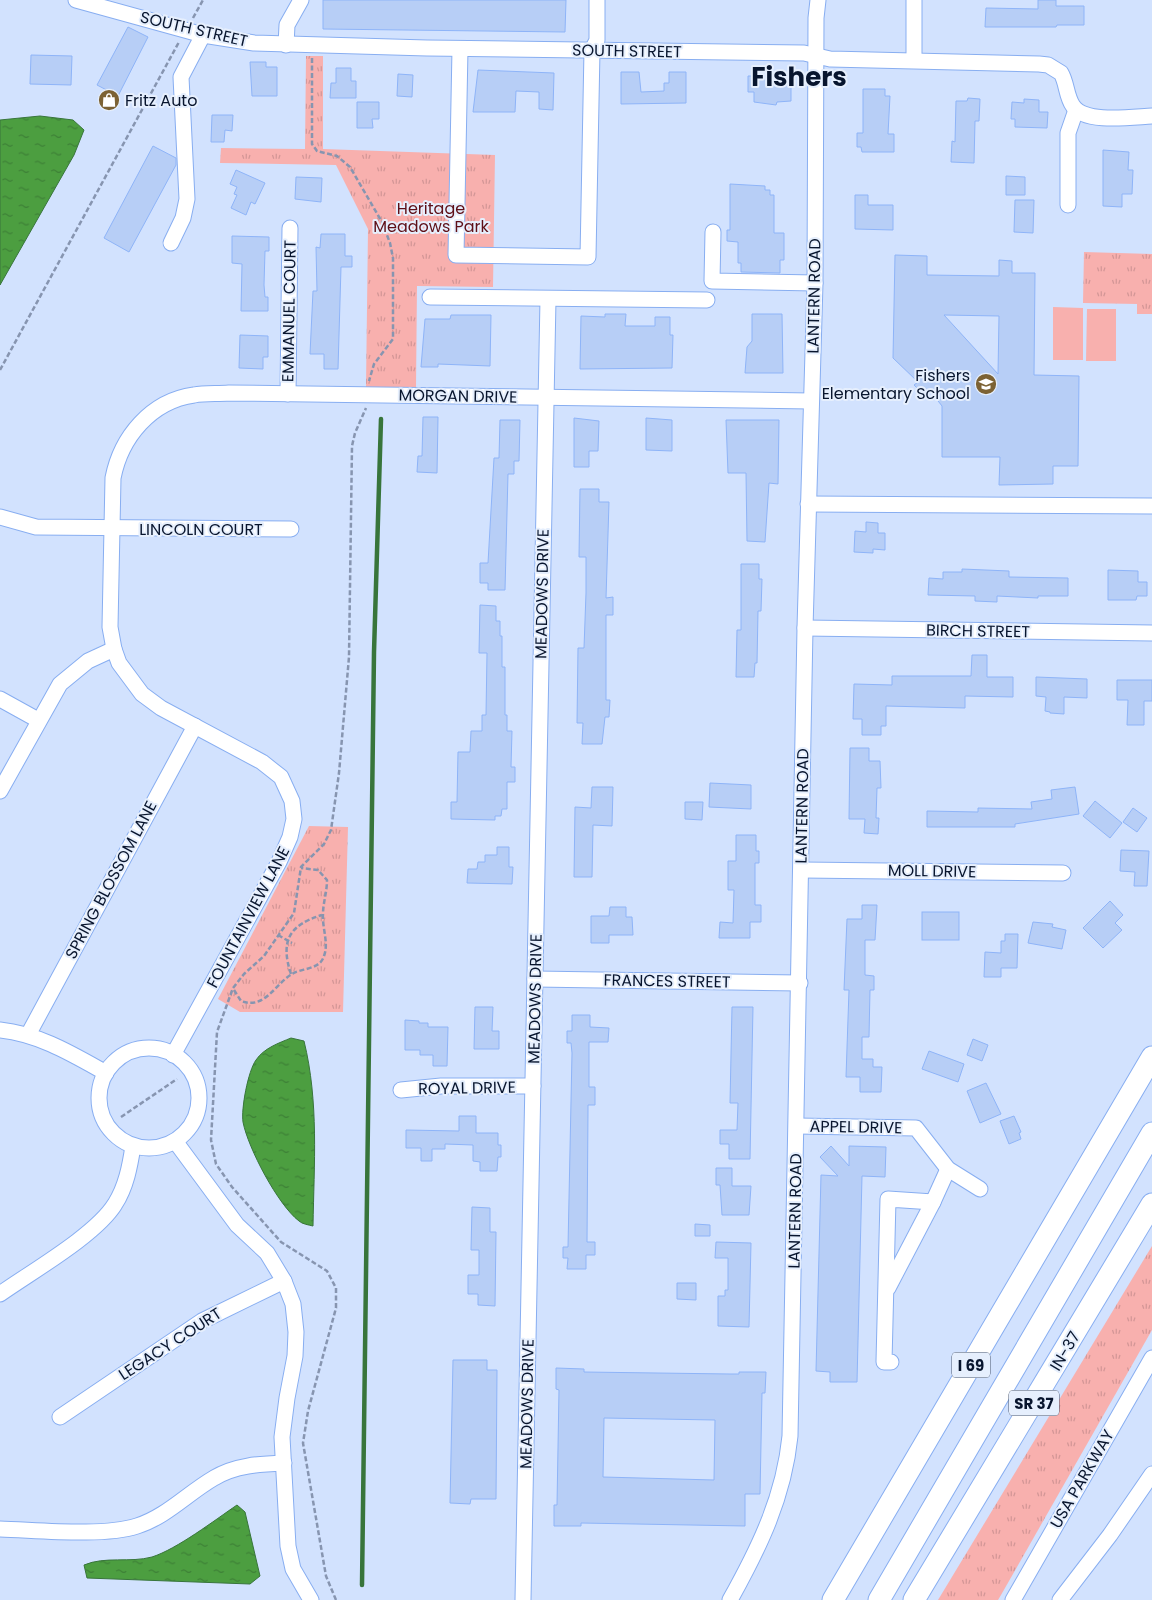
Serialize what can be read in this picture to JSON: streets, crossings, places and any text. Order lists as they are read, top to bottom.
{
  "streets": {
    "highway": ["IN-37", "I 69", "SR 37"],
    "street": [
      "SOUTH STREET",
      "LANTERN ROAD",
      "EMMANUEL COURT",
      "MORGAN DRIVE",
      "LINCOLN COURT",
      "MEADOWS DRIVE",
      "BIRCH STREET",
      "MOLL DRIVE",
      "SPRING BLOSSOM LANE",
      "FOUNTAINVIEW LANE",
      "FRANCES STREET",
      "ROYAL DRIVE",
      "APPEL DRIVE",
      "LEGACY COURT",
      "USA PARKWAY"
    ]
  },
  "crossings": [
    ["SOUTH STREET", "LANTERN ROAD"],
    ["LANTERN ROAD", "MORGAN DRIVE"],
    ["LANTERN ROAD", "BIRCH STREET"],
    ["LANTERN ROAD", "MOLL DRIVE"],
    ["LANTERN ROAD", "FRANCES STREET"],
    ["LANTERN ROAD", "APPEL DRIVE"],
    ["EMMANUEL COURT", "MORGAN DRIVE"],
    ["MORGAN DRIVE", "MEADOWS DRIVE"],
    ["MORGAN DRIVE", "FOUNTAINVIEW LANE"],
    ["LINCOLN COURT", "FOUNTAINVIEW LANE"],
    ["MEADOWS DRIVE", "FRANCES STREET"],
    ["MEADOWS DRIVE", "ROYAL DRIVE"],
    ["SPRING BLOSSOM LANE", "FOUNTAINVIEW LANE"]
  ],
  "districts": ["Fishers"],
  "parks": ["Heritage Meadows Park"],
  "places": {
    "shop": ["Fritz Auto"],
    "school or university": ["Fishers Elementary School"]
  }
}
